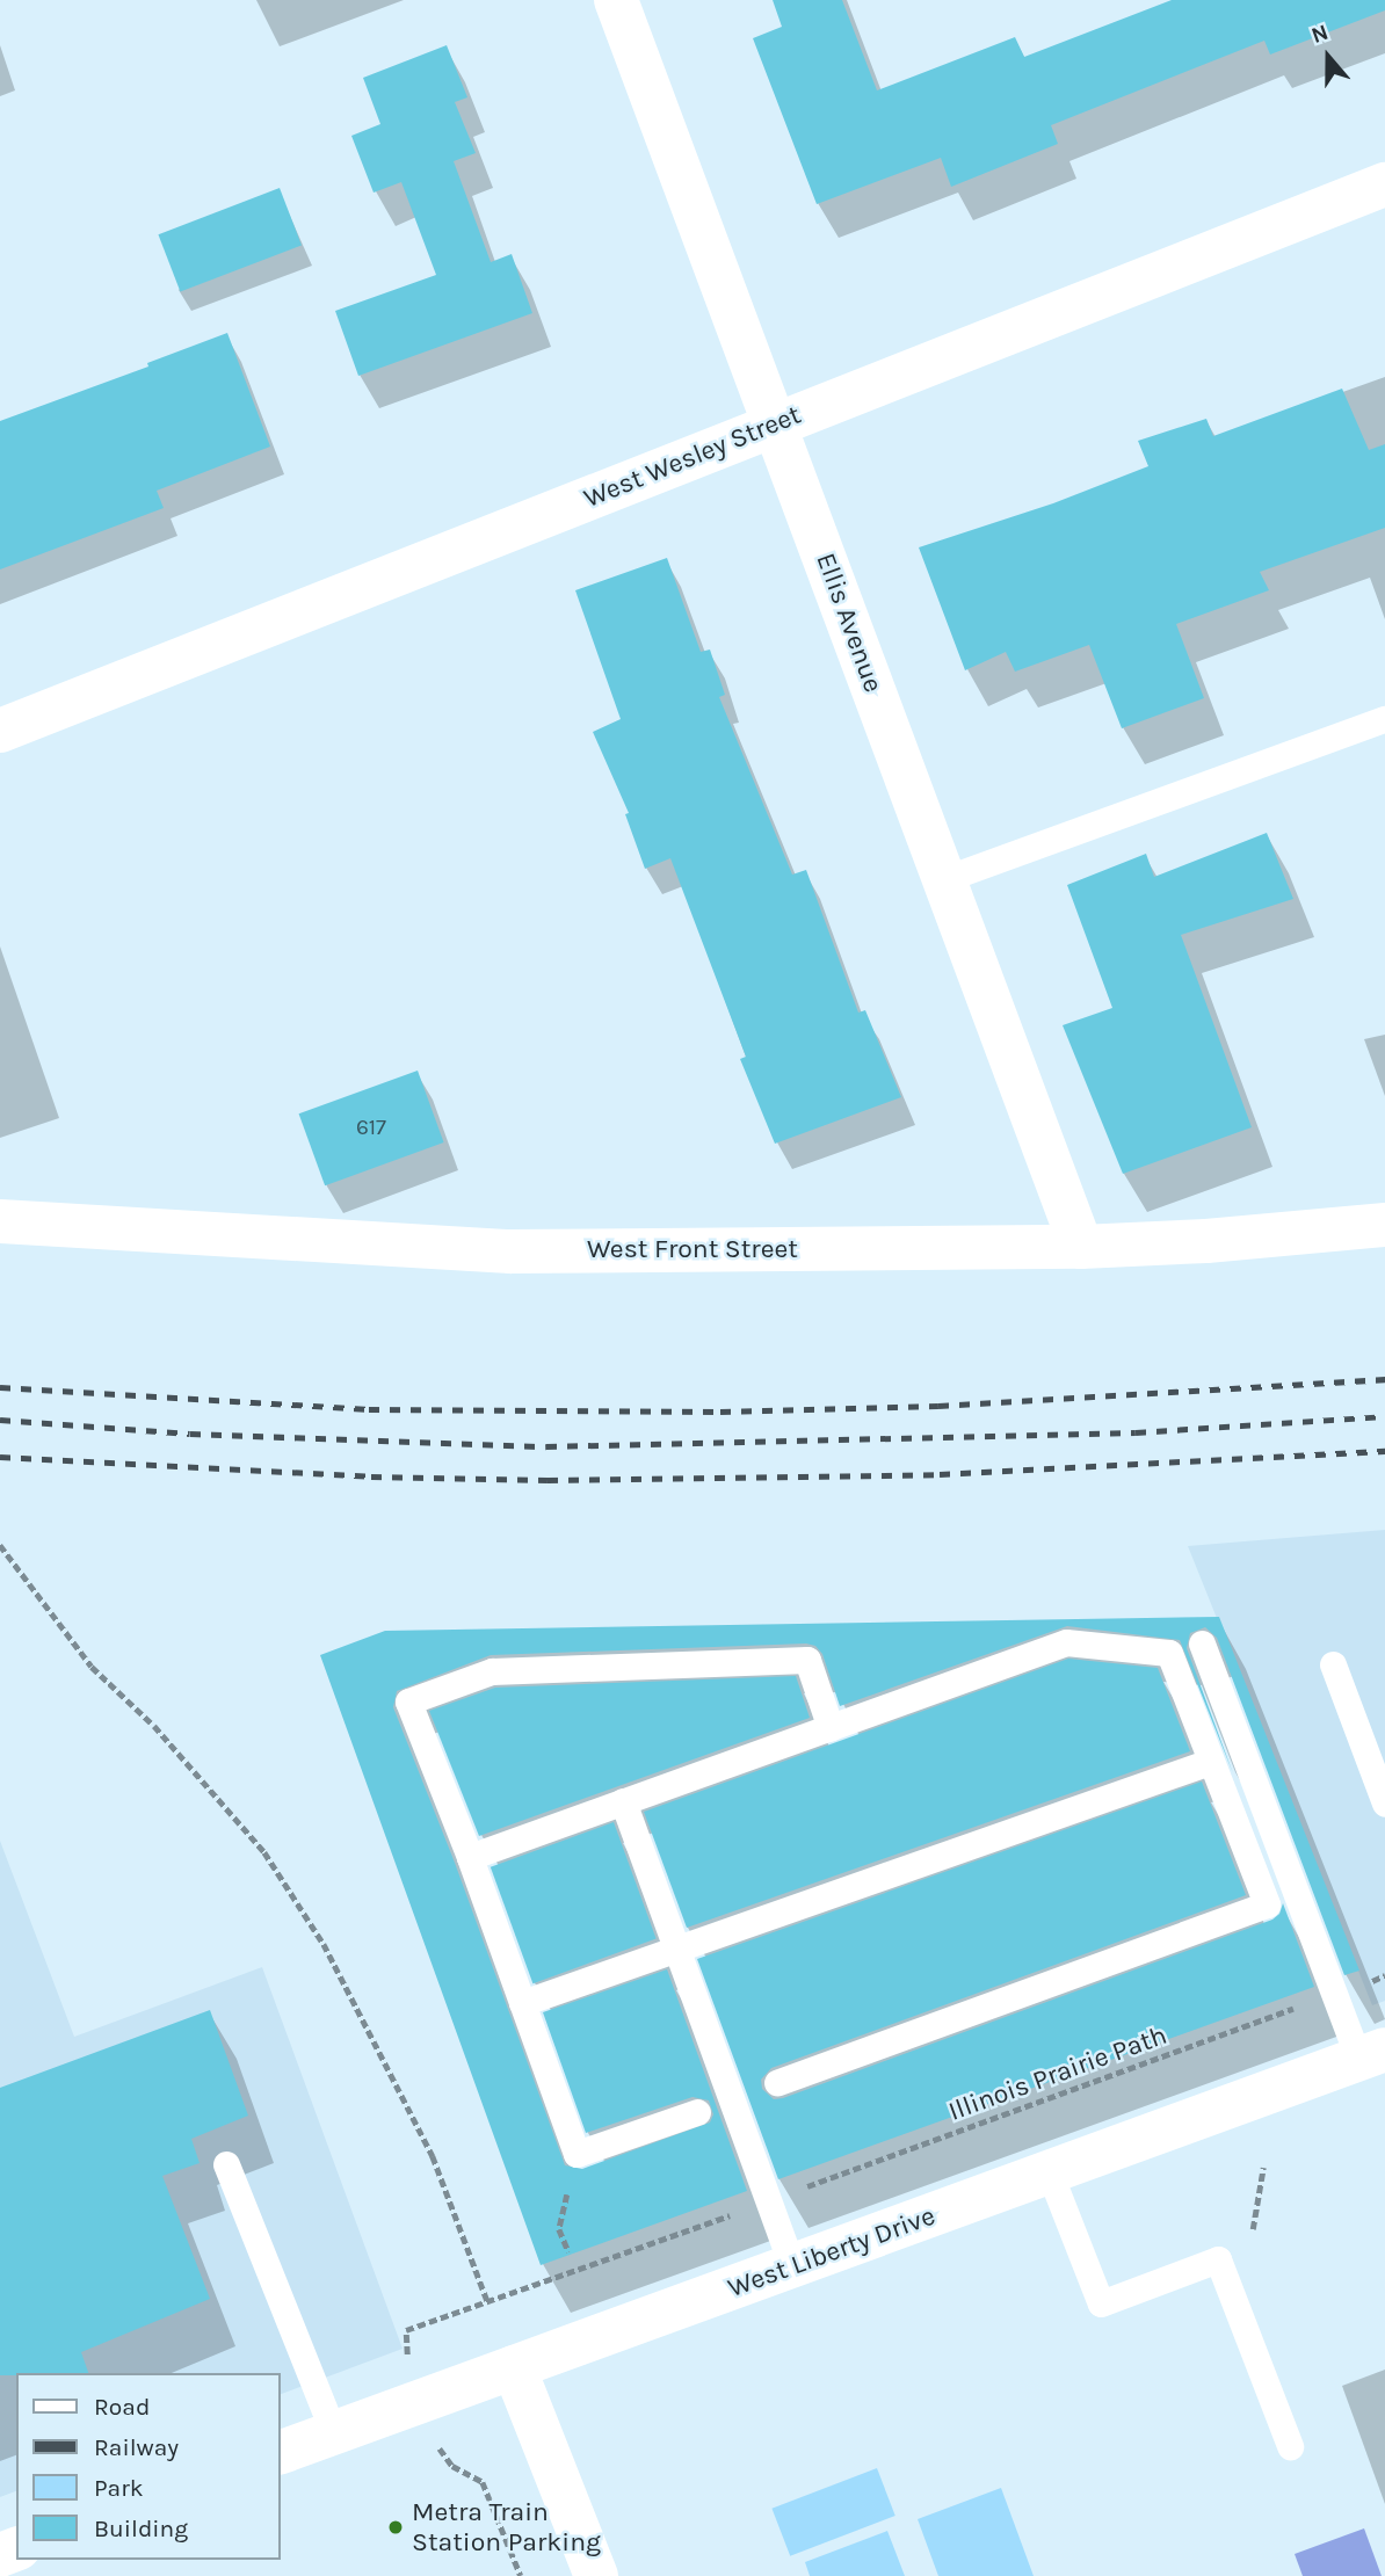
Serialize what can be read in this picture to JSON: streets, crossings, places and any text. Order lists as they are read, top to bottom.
{
  "streets": {
    "street": [
      "West Wesley Street",
      "Ellis Avenue",
      "West Front Street",
      "West Liberty Drive"
    ],
    "path": ["Illinois Prairie Path"]
  },
  "crossings": [
    ["West Wesley Street", "Ellis Avenue"],
    ["Ellis Avenue", "West Front Street"]
  ],
  "places": ["Metra Train Station Parking"],
  "house_numbers": ["617"],
  "legend": [
    "Road",
    "Railway",
    "Park",
    "Building"
  ],
  "north": "top"
}
